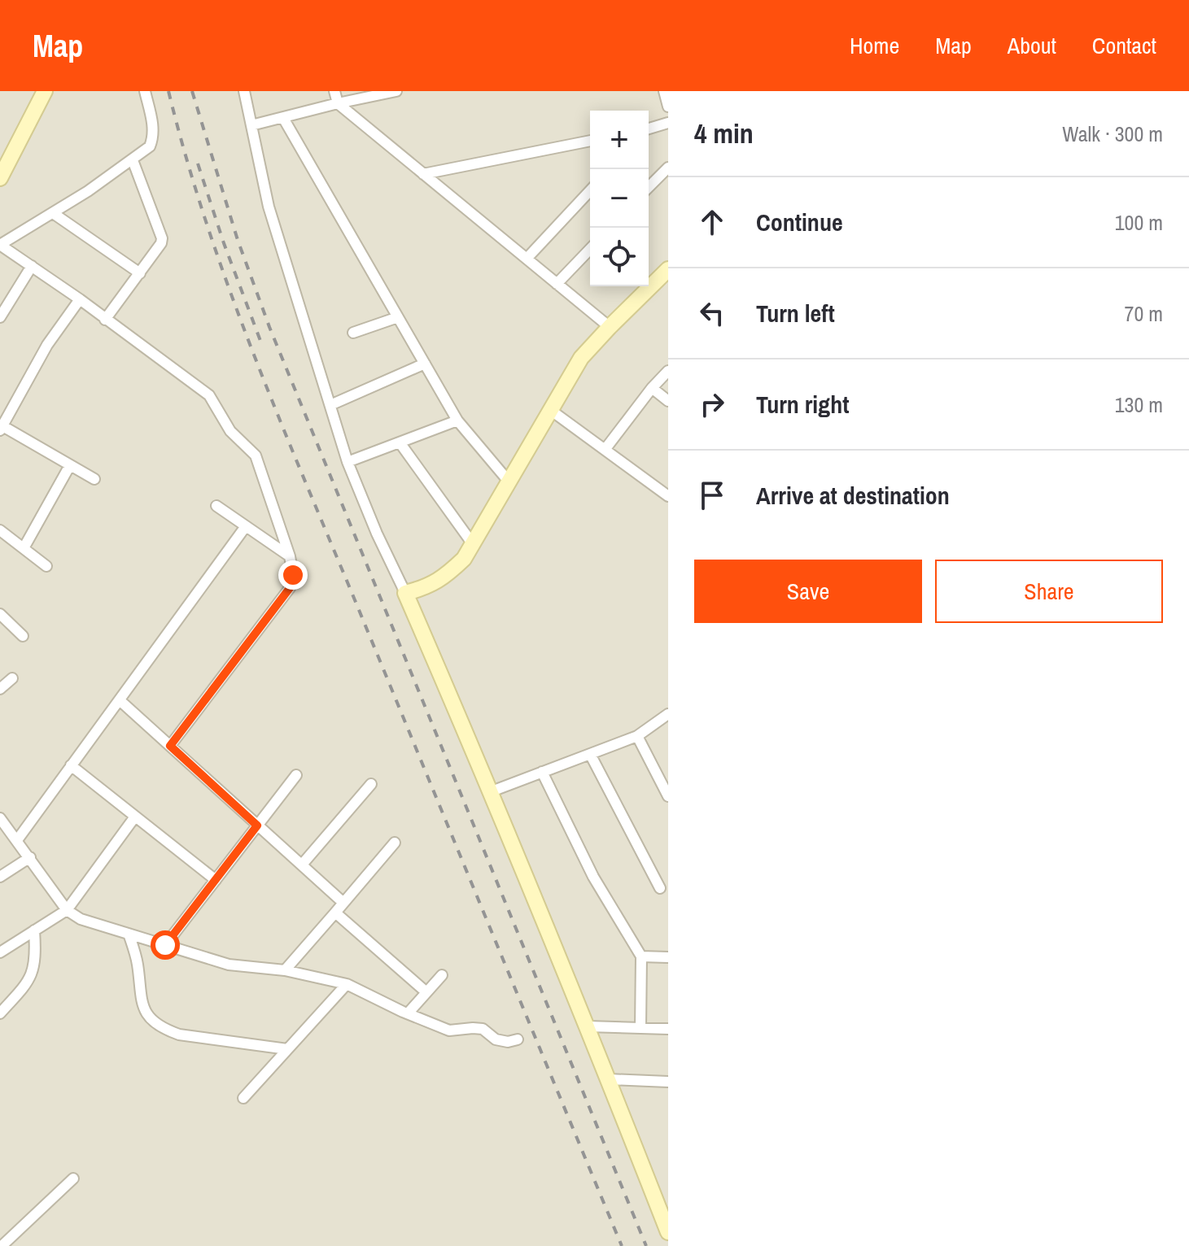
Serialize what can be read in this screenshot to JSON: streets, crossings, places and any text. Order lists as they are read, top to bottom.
{
  "page": {
    "header": "Map",
    "nav": [
      "Home",
      "Map",
      "About",
      "Contact"
    ],
    "heading": ["4 min", "Walk · 300 m"],
    "map_buttons": ["+", "−"],
    "list": [
      ["Continue", "100 m"],
      ["Turn left", "70 m"],
      ["Turn right", "130 m"],
      "Arrive at destination"
    ],
    "buttons": ["Save", "Share"]
  }
}
